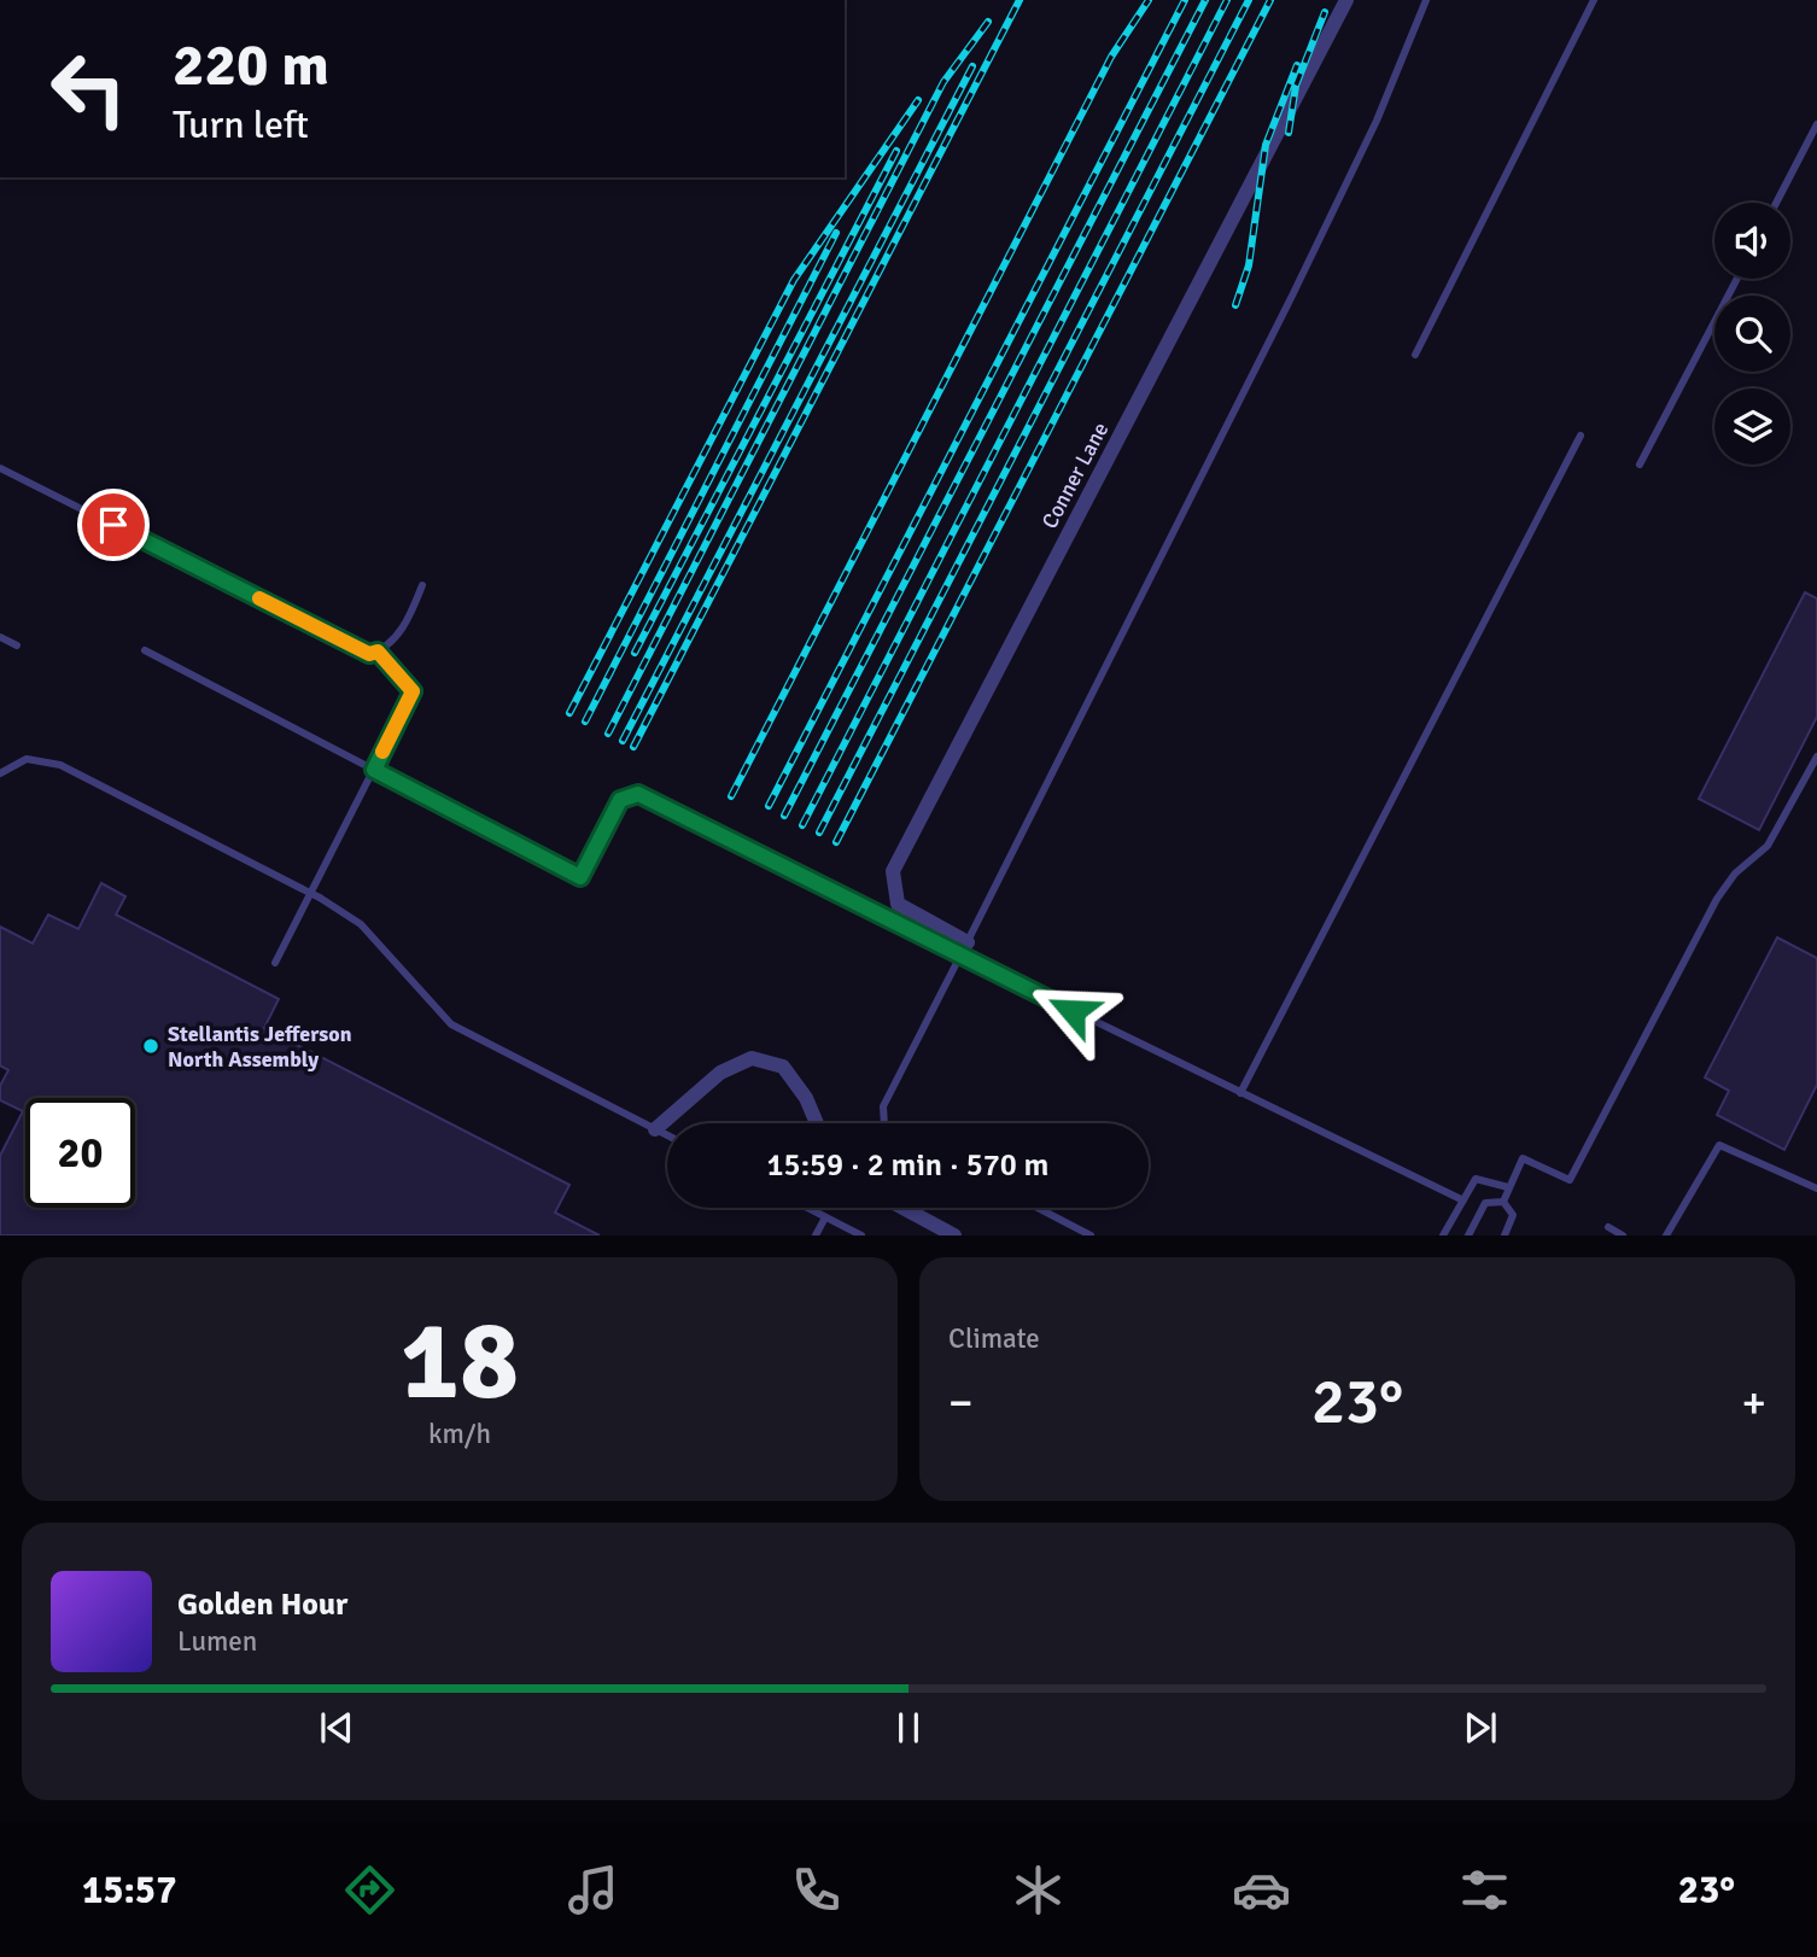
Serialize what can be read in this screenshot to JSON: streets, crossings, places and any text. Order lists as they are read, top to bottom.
{
  "streets": {
    "street": ["Conner Lane"]
  },
  "places": ["Stellantis Jefferson North Assembly"],
  "page": {
    "turn": ["220 m", "Turn left"],
    "limit": "20",
    "trip": "15:59 · 2 min · 570 m",
    "tile": [
      ["18", "km/h"],
      "Climate"
    ],
    "heat": ["−", "23°", "+"],
    "song": ["Golden Hour", "Lumen"],
    "tabs": ["15:57", "23°"]
  }
}
